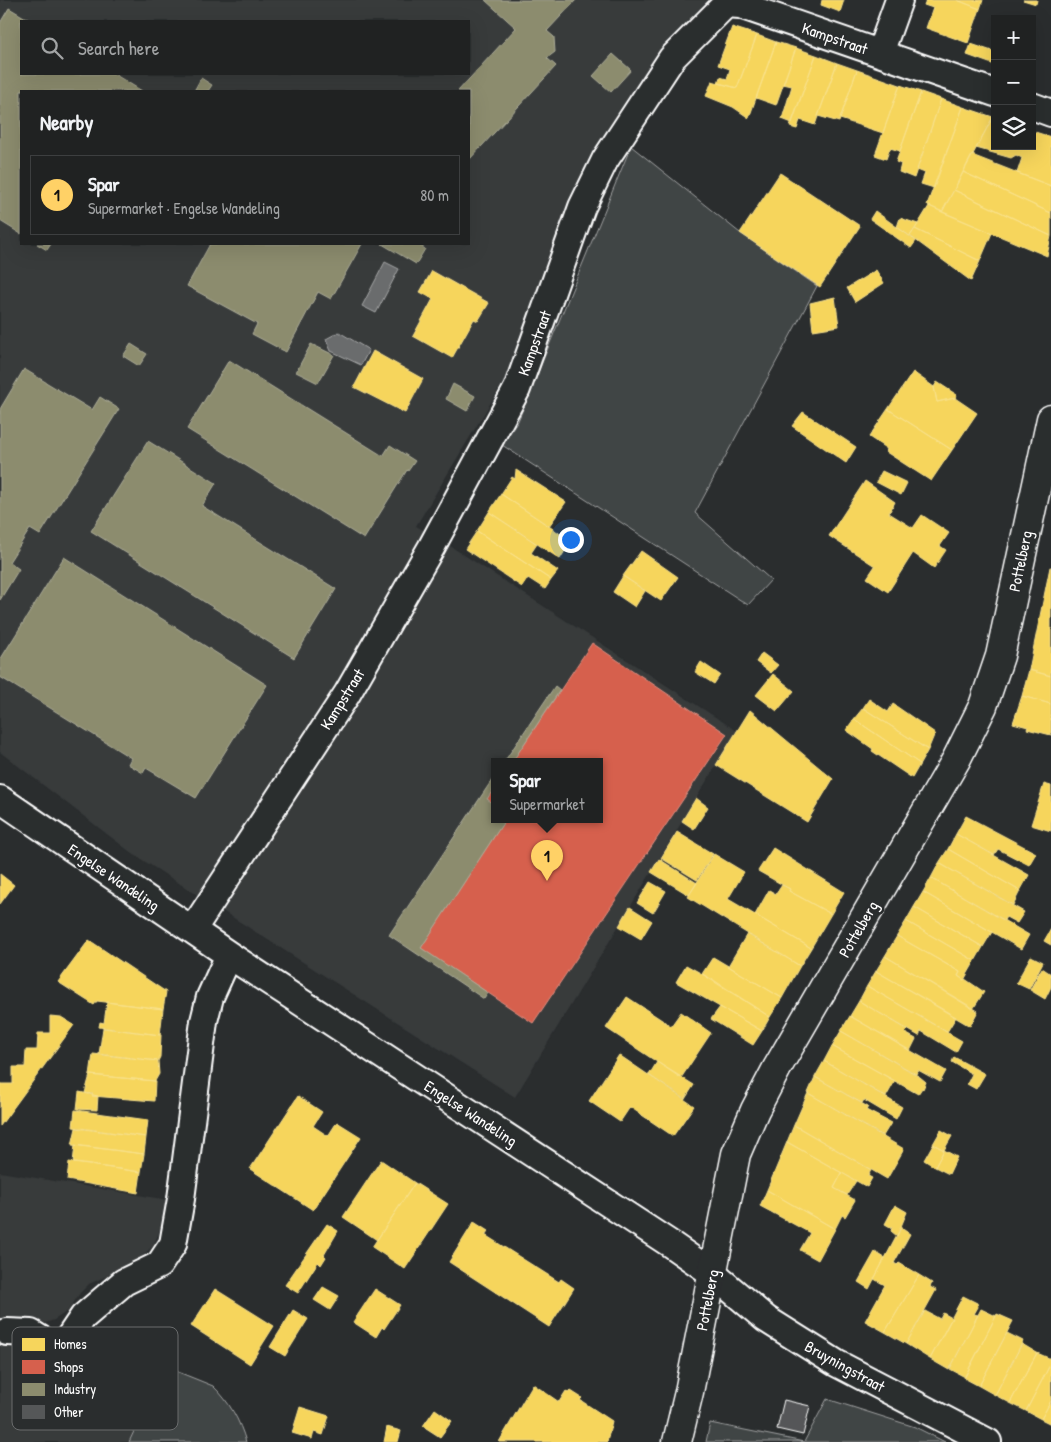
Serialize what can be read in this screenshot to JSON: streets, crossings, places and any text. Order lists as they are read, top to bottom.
{
  "streets": {
    "main road": ["Pottelberg"],
    "street": ["Kampstraat", "Engelse Wandeling", "Bruyningstraat"]
  },
  "crossings": [
    ["Kampstraat", "Engelse Wandeling"],
    ["Pottelberg", "Engelse Wandeling"],
    ["Pottelberg", "Bruyningstraat"],
    ["Engelse Wandeling", "Bruyningstraat"]
  ],
  "legend": [
    "Homes",
    "Shops",
    "Industry",
    "Other"
  ],
  "page": {
    "map_buttons": ["+", "−"],
    "search": "Search here",
    "heading": "Nearby",
    "list": [
      {
        "mark": "1",
        "name": "Spar",
        "note": "Supermarket · Engelse Wandeling",
        "value": "80 m"
      }
    ],
    "popup": ["Spar", "Supermarket"],
    "pins": "1"
  }
}
